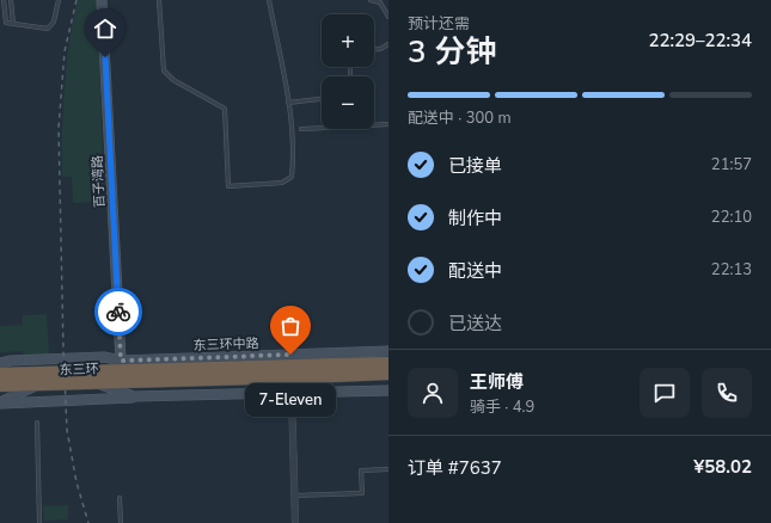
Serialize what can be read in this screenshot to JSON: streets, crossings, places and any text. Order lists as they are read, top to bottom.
{
  "streets": {
    "highway": ["东三环"],
    "street": ["百子湾路", "东三环中路"]
  },
  "crossings": [
    ["百子湾路", "东三环中路"]
  ],
  "places": ["7-Eleven"],
  "page": {
    "heading": ["3 分钟", "预计还需", "22:29–22:34"],
    "panel": [
      "王师傅",
      "骑手 · 4.9",
      "订单 #7637",
      "¥58.02"
    ],
    "map_buttons": ["+", "−"],
    "bar": "配送中 · 300 m",
    "list": [
      ["已接单", "21:57"],
      ["制作中", "22:10"],
      ["配送中", "22:13"],
      "已送达"
    ],
    "bubble": "7-Eleven"
  }
}
